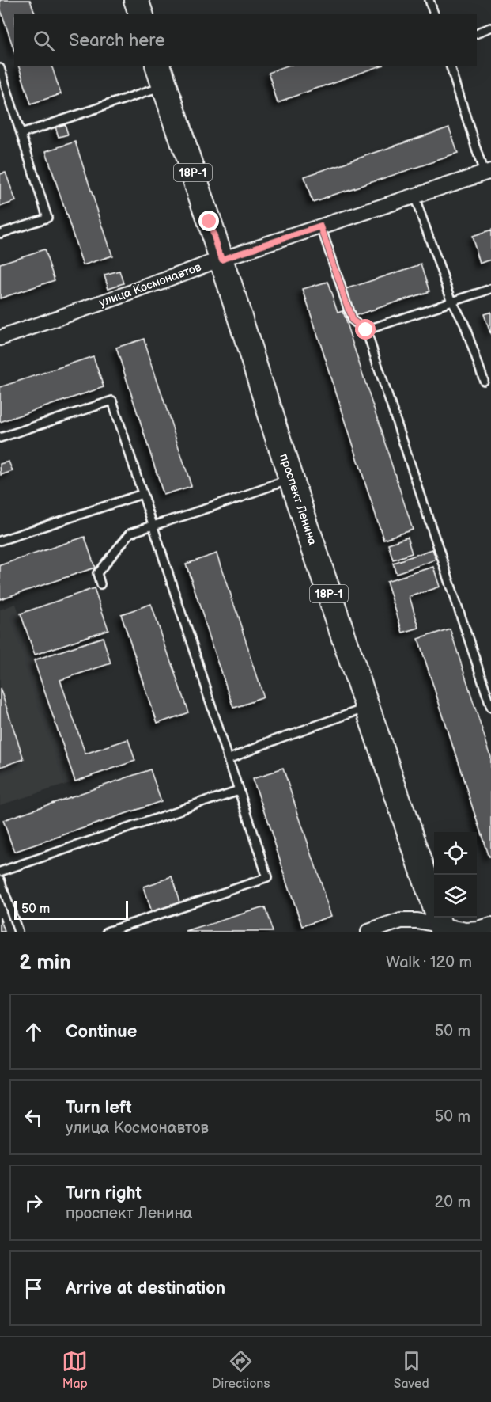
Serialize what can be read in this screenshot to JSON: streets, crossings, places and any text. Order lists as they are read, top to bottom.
{
  "streets": {
    "main road": ["18Р-1", "проспект Ленина"],
    "street": ["улица Космонавтов"]
  },
  "crossings": [
    ["улица Космонавтов", "проспект Ленина"]
  ],
  "scale_bar": "50 m",
  "page": {
    "search": "Search here",
    "scale": "50 m",
    "heading": ["2 min", "Walk · 120 m"],
    "list": [
      ["Continue", "50 m"],
      ["Turn left", "улица Космонавтов", "50 m"],
      ["Turn right", "проспект Ленина", "20 m"],
      "Arrive at destination"
    ],
    "nav": ["Map", "Directions", "Saved"]
  }
}
